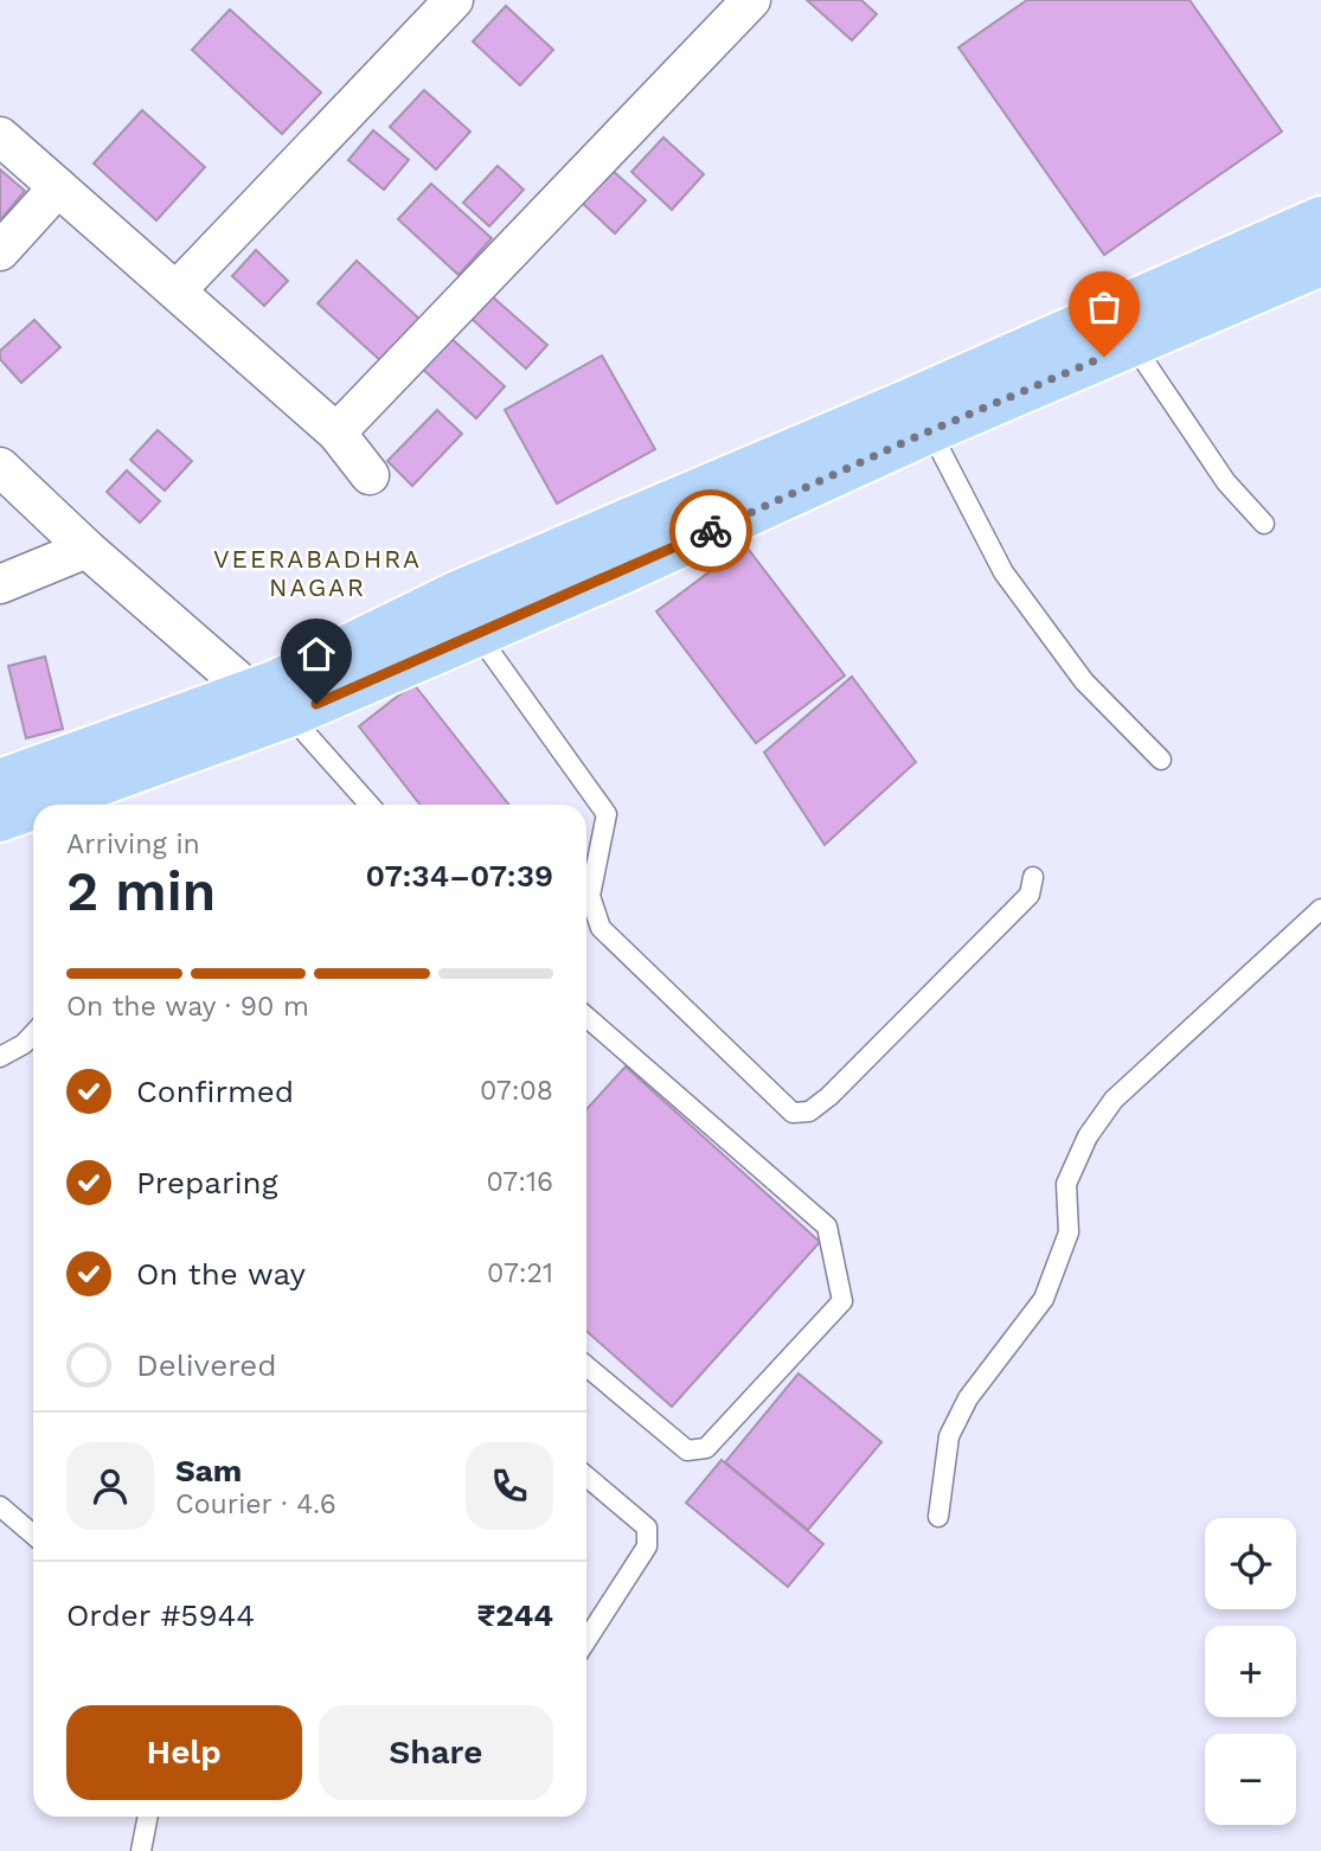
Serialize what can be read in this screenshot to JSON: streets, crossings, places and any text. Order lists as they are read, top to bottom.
{
  "districts": ["VEERABADHRA NAGAR"],
  "page": {
    "heading": ["2 min", "Arriving in", "07:34–07:39"],
    "panel": [
      "Sam",
      "Courier · 4.6",
      "Order #5944",
      "₹244"
    ],
    "bar": "On the way · 90 m",
    "list": [
      ["Confirmed", "07:08"],
      ["Preparing", "07:16"],
      ["On the way", "07:21"],
      "Delivered"
    ],
    "map_buttons": ["+", "−"],
    "buttons": ["Help", "Share"]
  }
}
